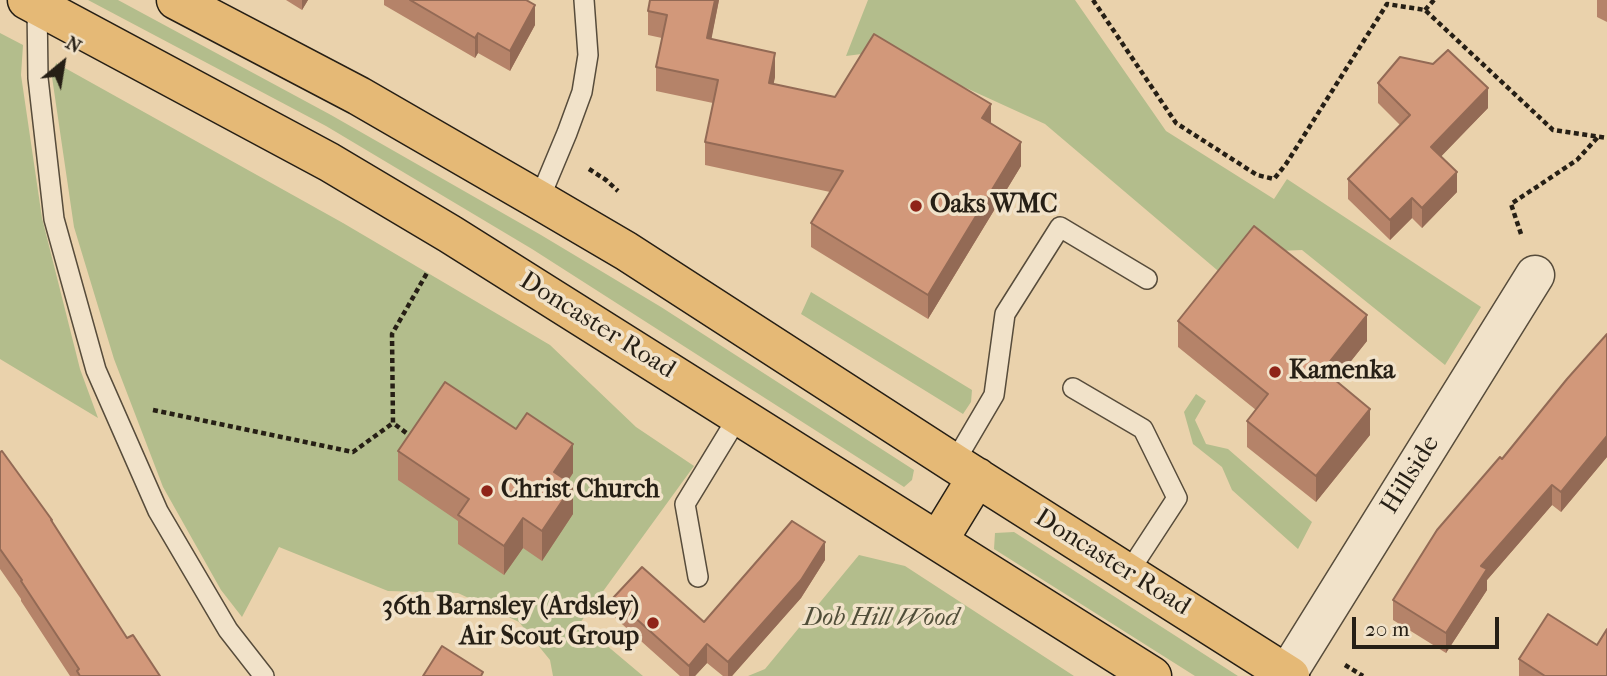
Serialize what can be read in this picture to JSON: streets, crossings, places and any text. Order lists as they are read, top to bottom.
{
  "streets": {
    "highway": ["Doncaster Road"],
    "street": ["Hillside"]
  },
  "crossings": [
    ["Doncaster Road", "Hillside"]
  ],
  "parks": ["Dob Hill Wood"],
  "places": [
    "Oaks WMC",
    "Kamenka",
    "Christ Church",
    "36th Barnsley (Ardsley) Air Scout Group"
  ],
  "scale_bar": "20 m",
  "north": "top right"
}
